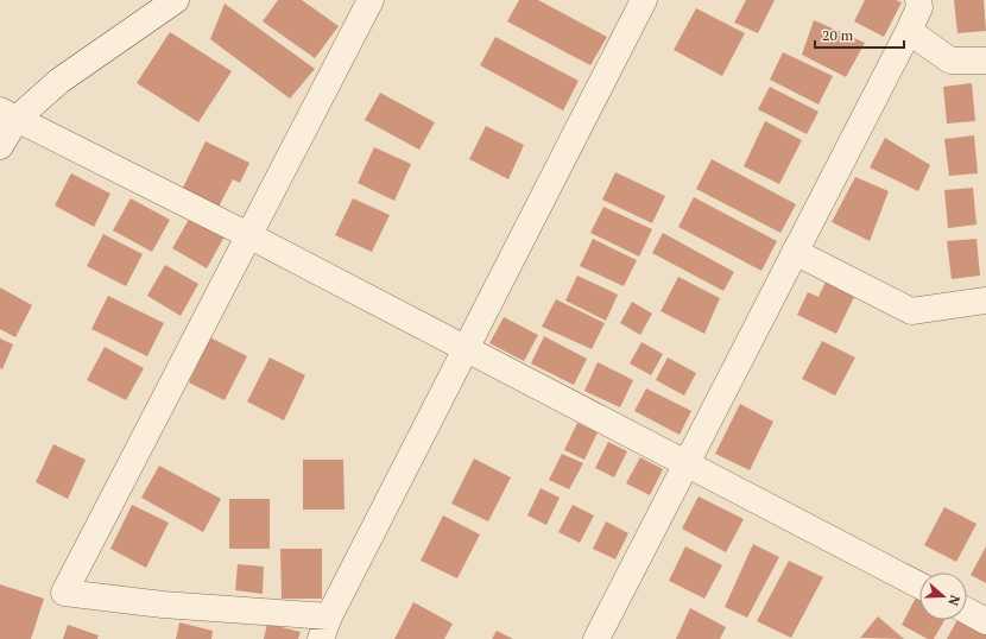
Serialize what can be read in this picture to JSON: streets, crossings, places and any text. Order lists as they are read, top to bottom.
{
  "scale_bar": "20 m",
  "north": "right"
}
